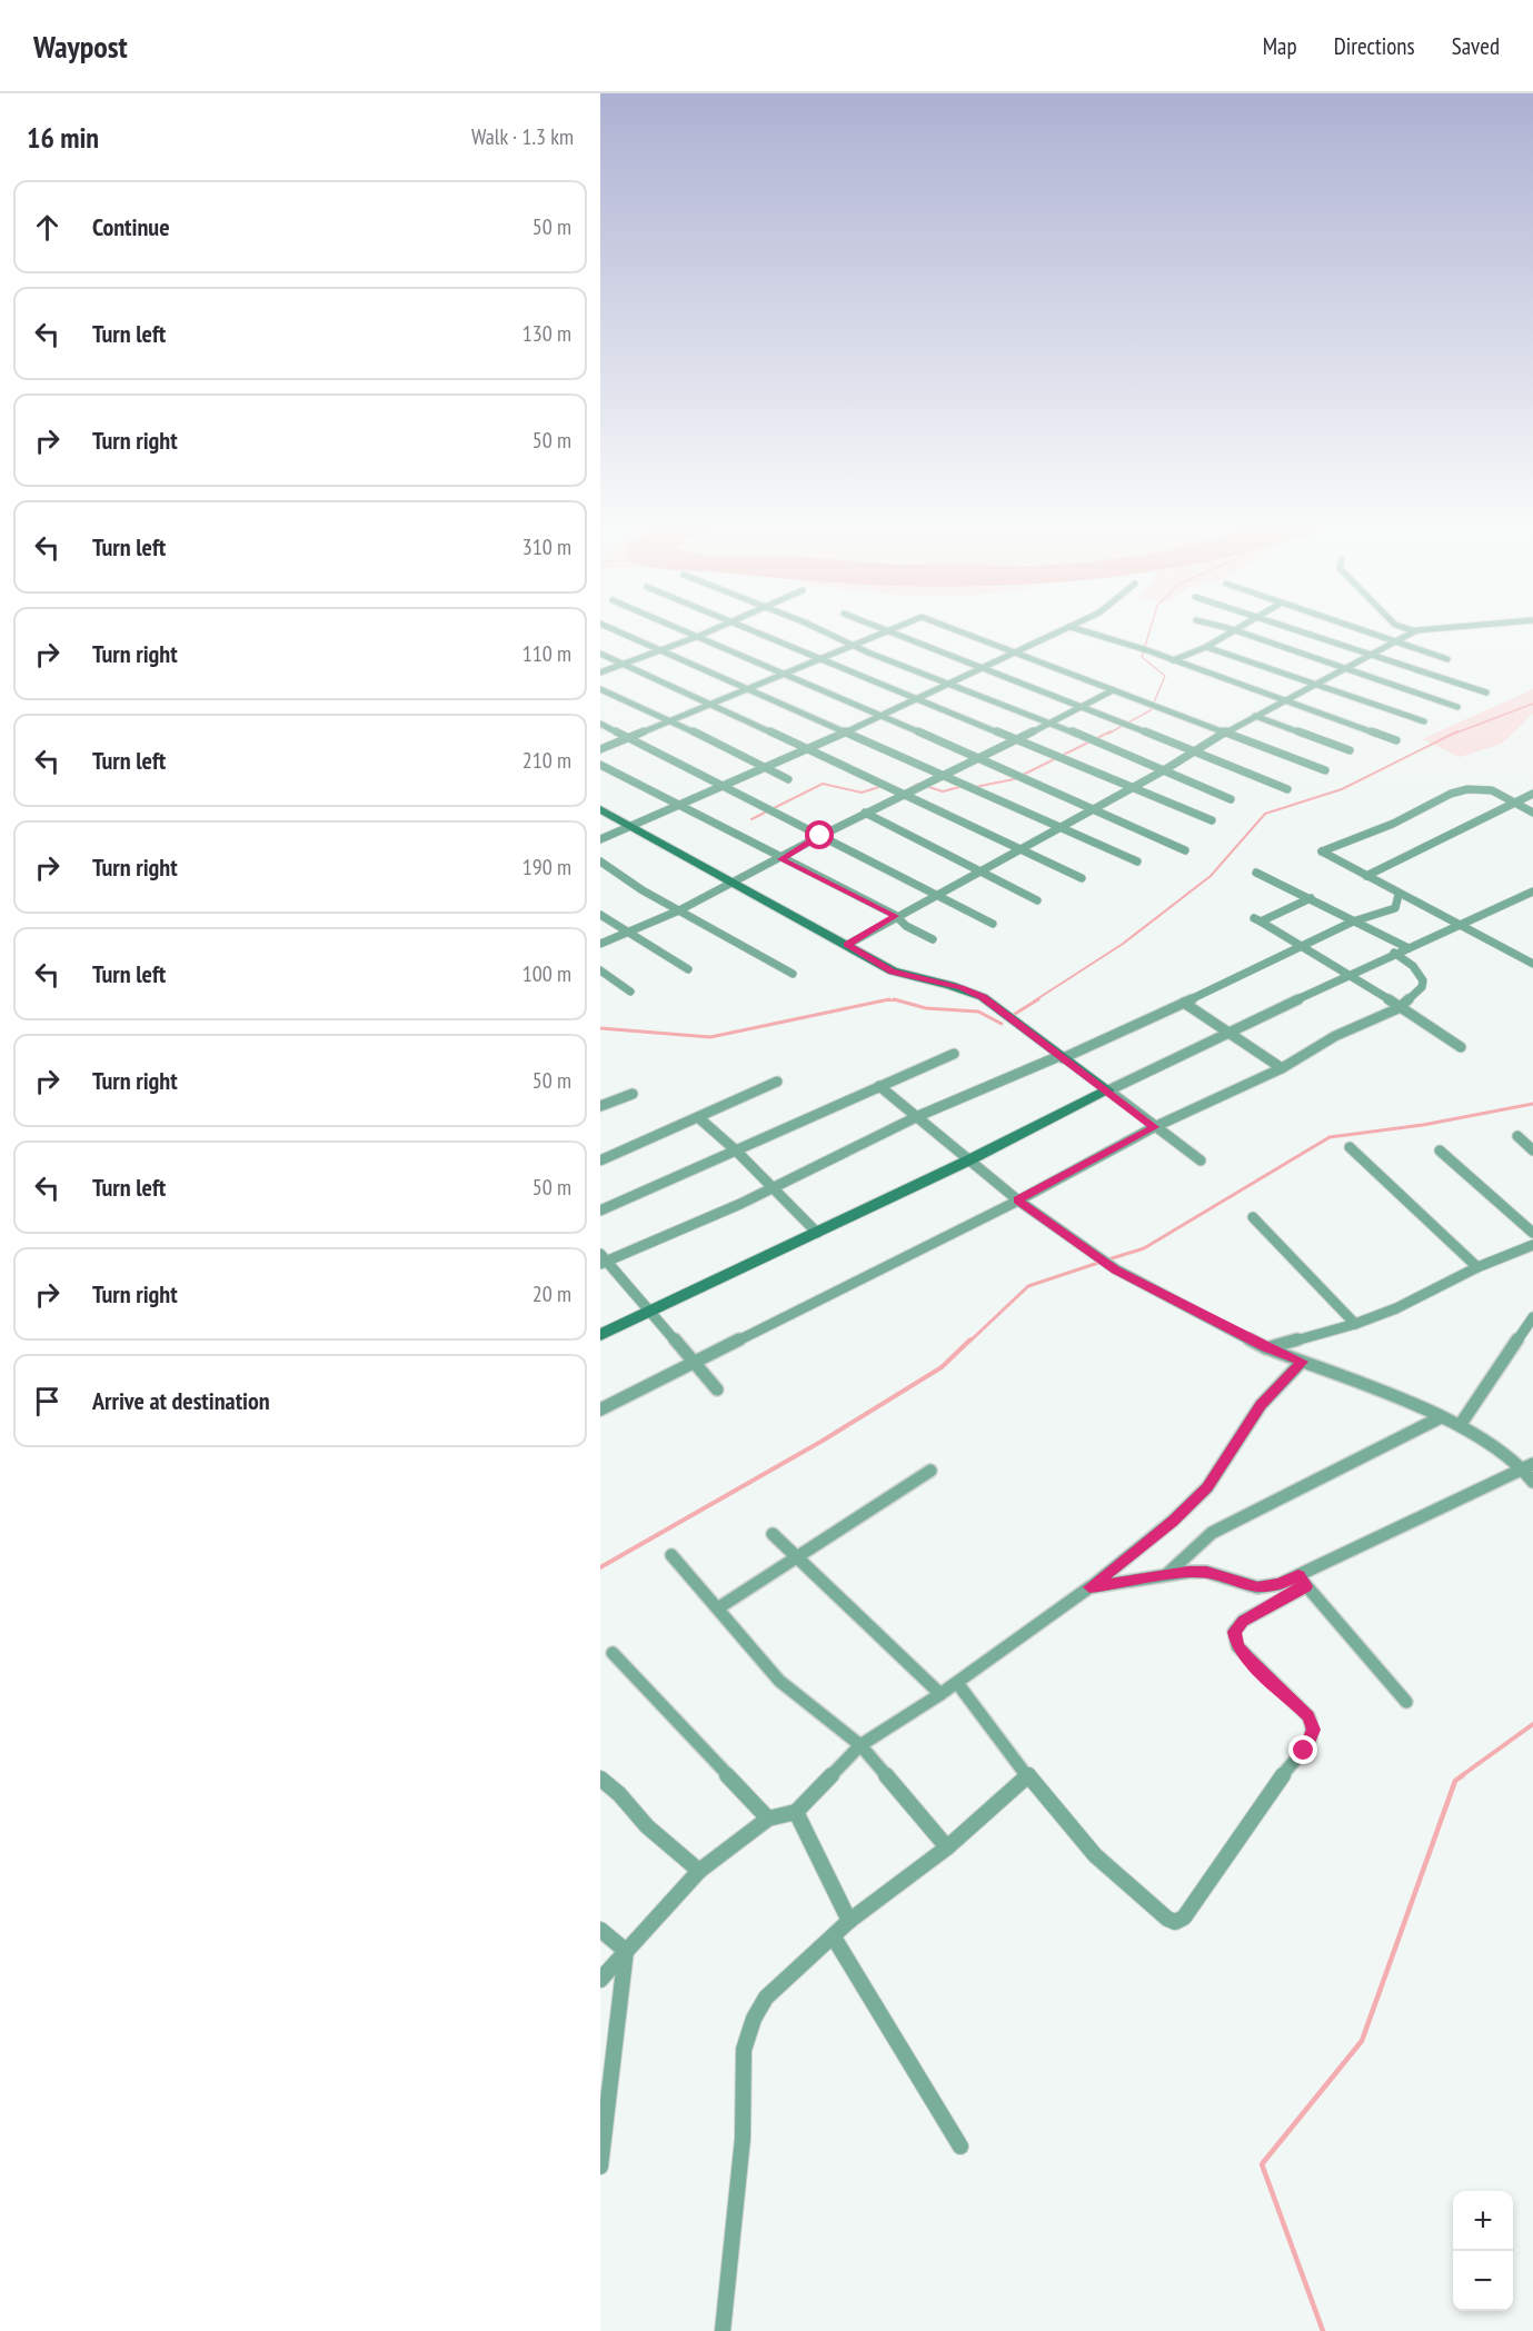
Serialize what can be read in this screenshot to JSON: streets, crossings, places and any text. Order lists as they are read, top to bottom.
{
  "page": {
    "header": "Waypost",
    "nav": ["Map", "Directions", "Saved"],
    "heading": ["16 min", "Walk · 1.3 km"],
    "list": [
      ["Continue", "50 m"],
      ["Turn left", "130 m"],
      ["Turn right", "50 m"],
      ["Turn left", "310 m"],
      ["Turn right", "110 m"],
      ["Turn left", "210 m"],
      ["Turn right", "190 m"],
      ["Turn left", "100 m"],
      ["Turn right", "50 m"],
      ["Turn left", "50 m"],
      ["Turn right", "20 m"],
      "Arrive at destination"
    ],
    "map_buttons": ["+", "−"]
  }
}
